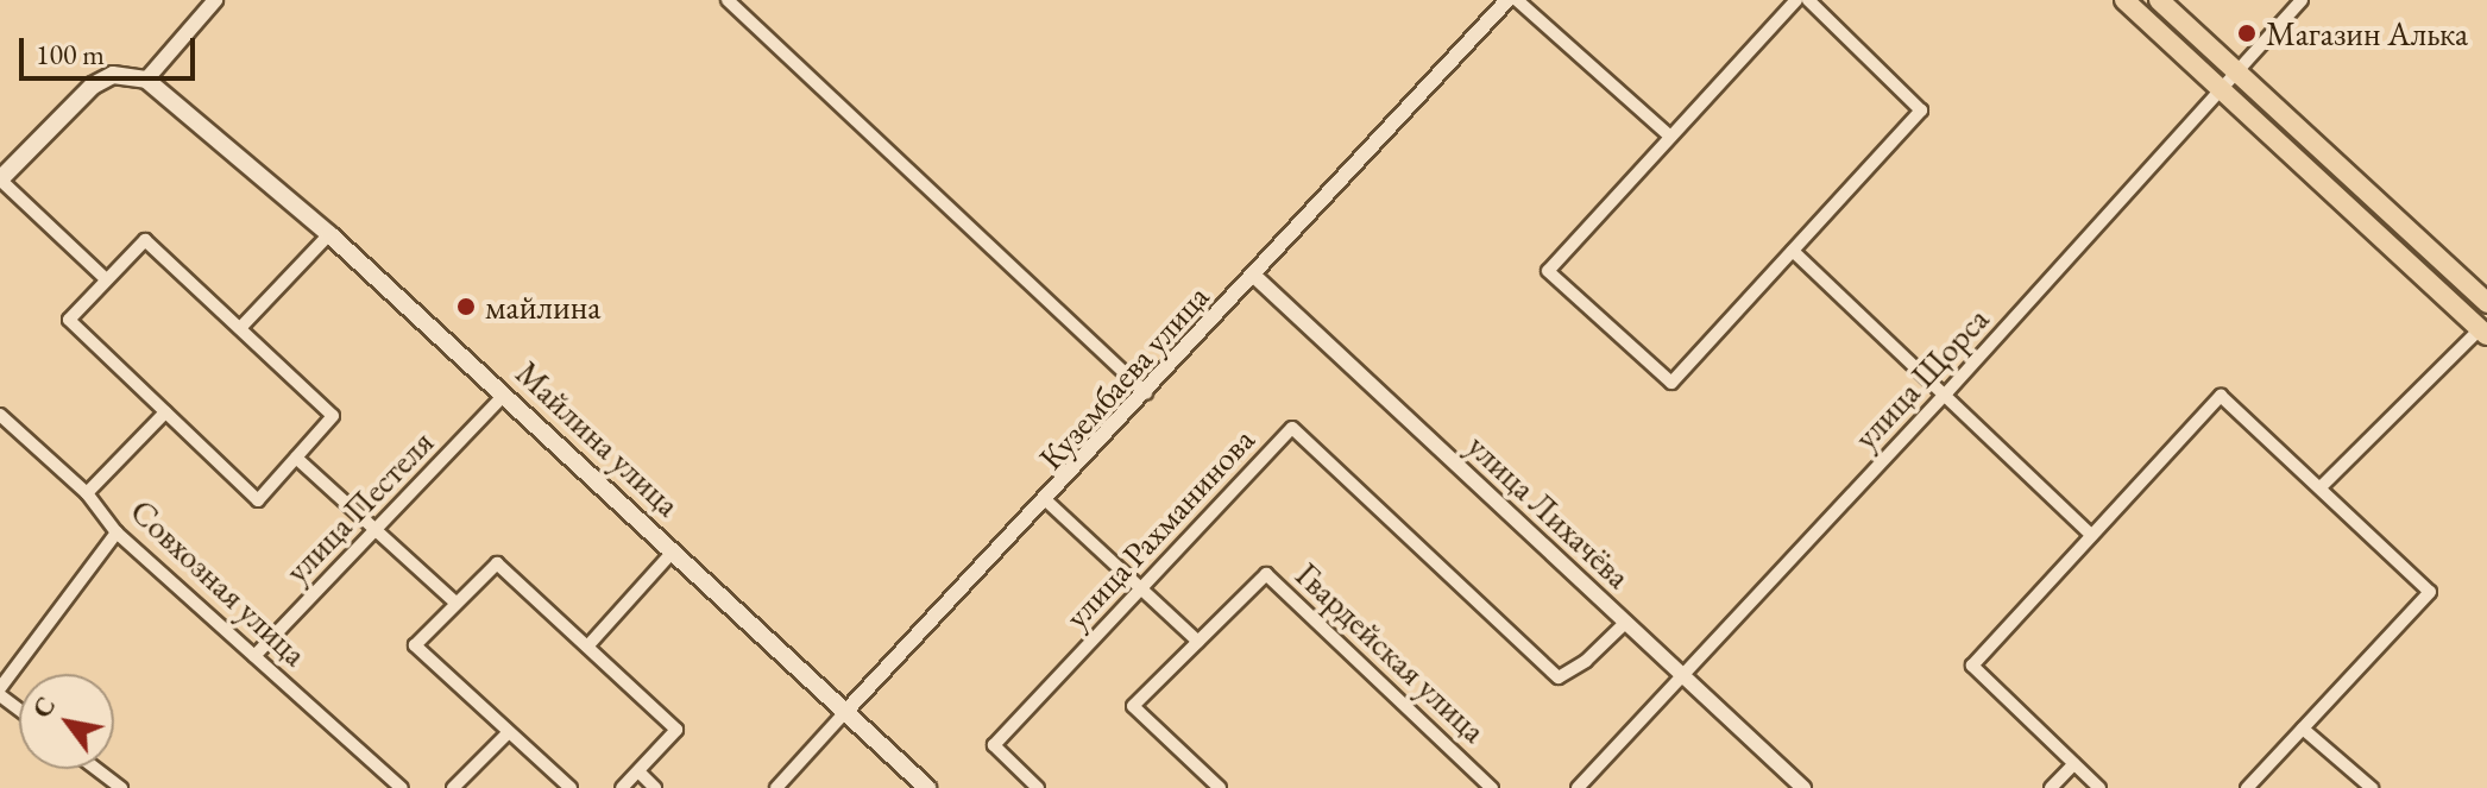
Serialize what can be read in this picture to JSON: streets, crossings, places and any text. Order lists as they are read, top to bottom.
{
  "streets": {
    "main road": ["Майлина улица"],
    "street": [
      "Кузембаева улица",
      "улица Щорса",
      "улица Пестеля",
      "улица Лихачёва",
      "улица Рахманинова",
      "Совхозная улица",
      "Гвардейская улица"
    ]
  },
  "crossings": [
    ["Кузембаева улица", "Майлина улица"],
    ["Кузембаева улица", "улица Лихачёва"],
    ["улица Щорса", "улица Лихачёва"],
    ["Майлина улица", "улица Пестеля"],
    ["улица Пестеля", "Совхозная улица"],
    ["улица Лихачёва", "улица Рахманинова"]
  ],
  "places": ["Магазин Алька", "майлина"],
  "scale_bar": "100 m",
  "north": "top left"
}
